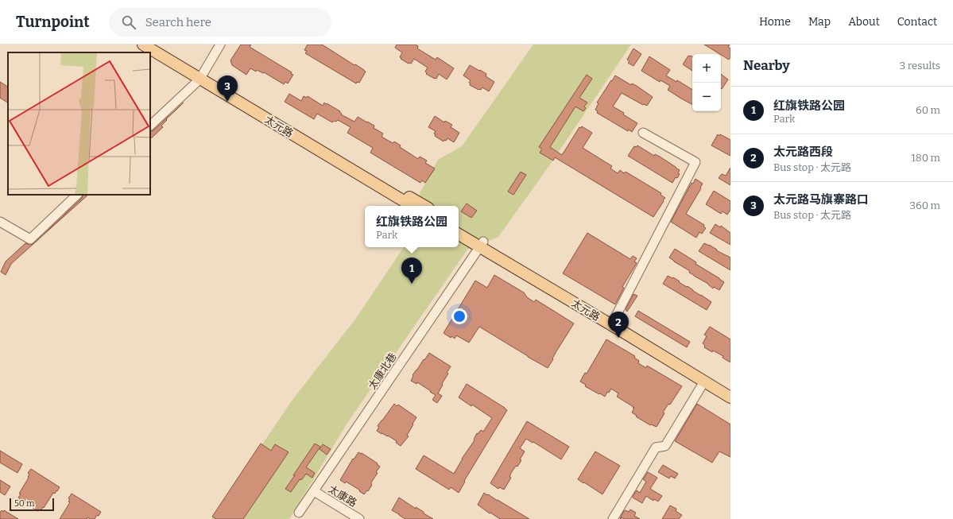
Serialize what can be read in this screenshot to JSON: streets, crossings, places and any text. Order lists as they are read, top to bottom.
{
  "streets": {
    "main road": ["太元路"],
    "street": ["太康北巷", "太康路"]
  },
  "crossings": [
    ["太元路", "太康北巷"],
    ["太康北巷", "太康路"]
  ],
  "scale_bar": "50 m",
  "page": {
    "header": "Turnpoint",
    "search": "Search here",
    "nav": [
      "Home",
      "Map",
      "About",
      "Contact"
    ],
    "heading": ["Nearby", "3 results"],
    "map_buttons": ["+", "−"],
    "pins": ["3", "1", "2"],
    "list": [
      {
        "mark": "1",
        "name": "红旗铁路公园",
        "note": "Park",
        "value": "60 m"
      },
      {
        "mark": "2",
        "name": "太元路西段",
        "note": "Bus stop · 太元路",
        "value": "180 m"
      },
      {
        "mark": "3",
        "name": "太元路马旗寨路口",
        "note": "Bus stop · 太元路",
        "value": "360 m"
      }
    ],
    "popup": ["红旗铁路公园", "Park"],
    "scale": "50 m"
  }
}
